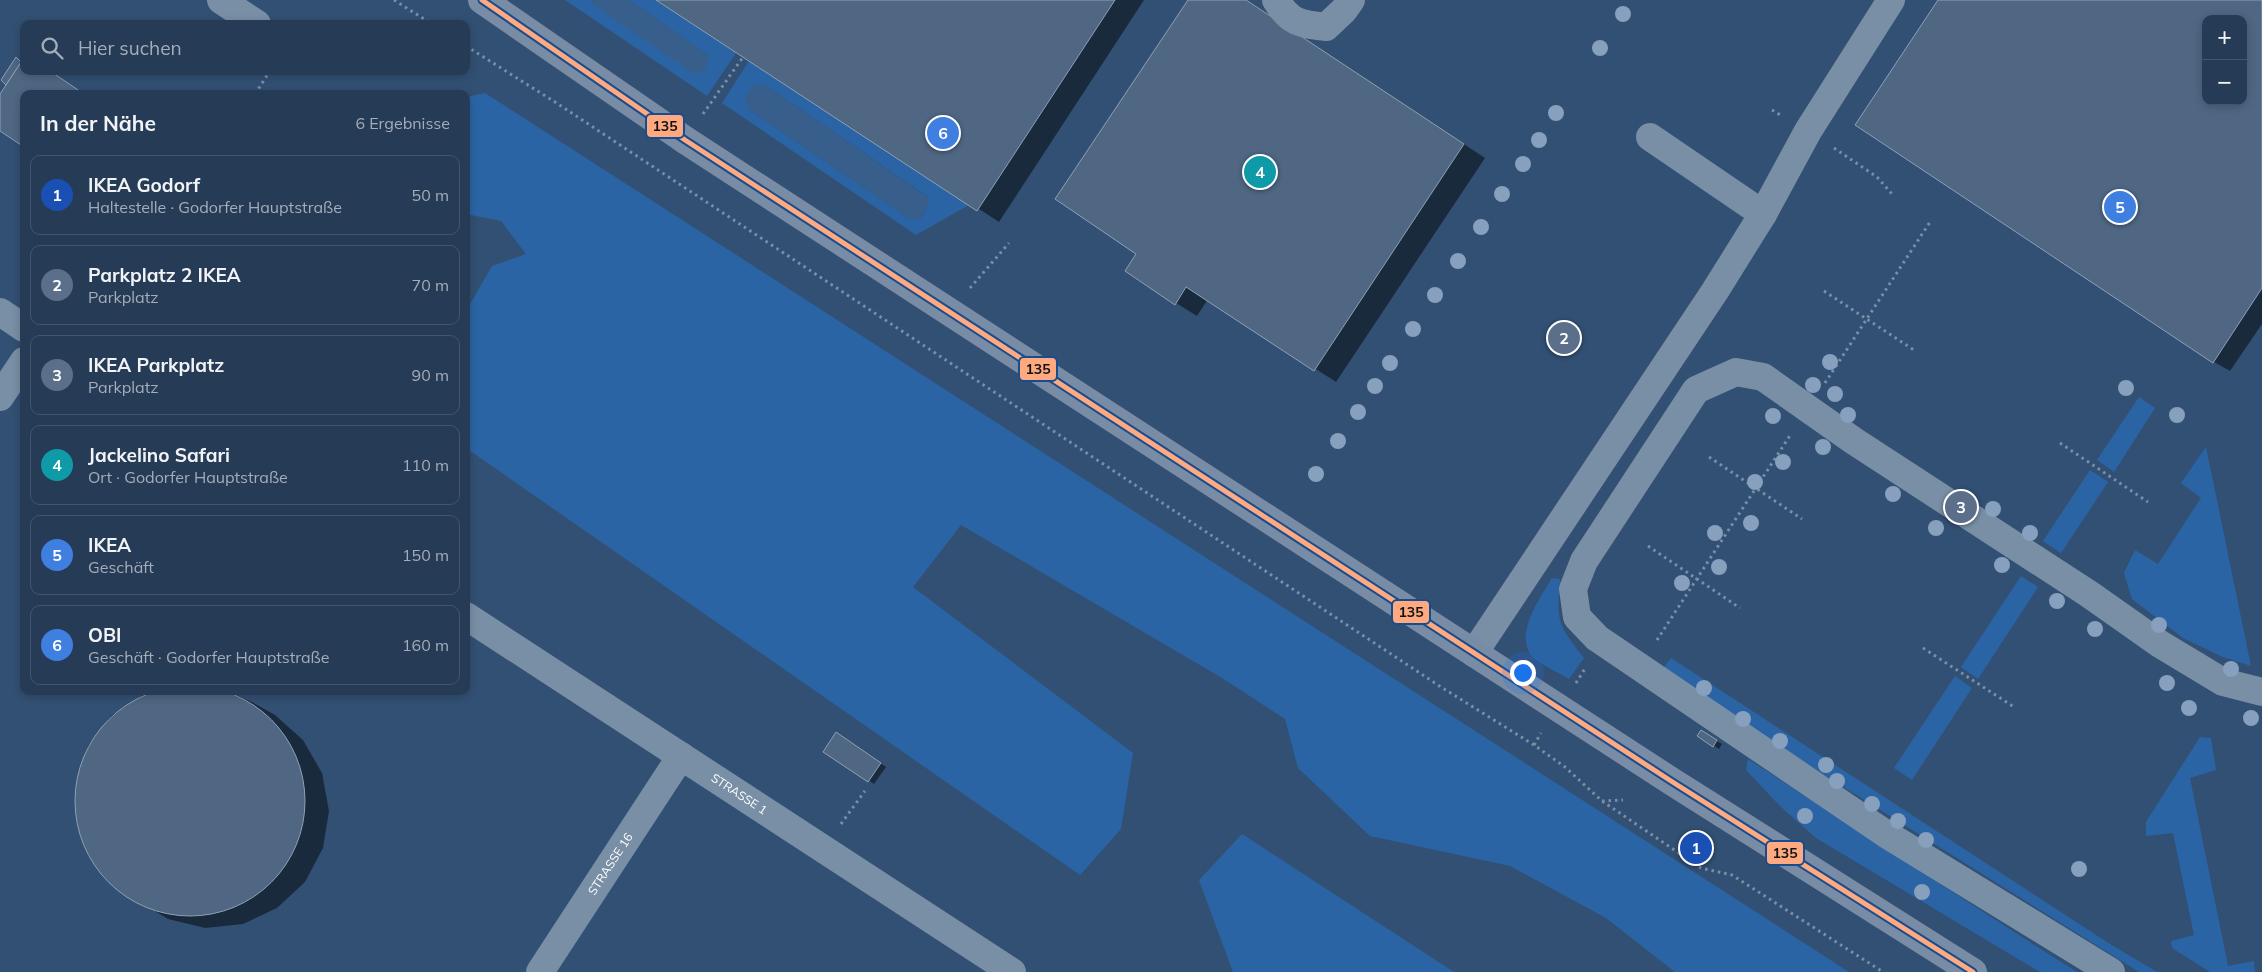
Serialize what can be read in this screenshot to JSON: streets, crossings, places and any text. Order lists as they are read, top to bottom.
{
  "streets": {
    "lane": ["STRASSE 1", "STRASSE 16"]
  },
  "crossings": [
    ["STRASSE 1", "STRASSE 16"]
  ],
  "lines": ["transit line 135"],
  "page": {
    "map_buttons": ["+", "−"],
    "search": "Hier suchen",
    "heading": ["In der Nähe", "6 Ergebnisse"],
    "pins": [
      "6",
      "4",
      "5",
      "2",
      "3",
      "1"
    ],
    "list": [
      {
        "mark": "1",
        "name": "IKEA Godorf",
        "note": "Haltestelle · Godorfer Hauptstraße",
        "value": "50 m"
      },
      {
        "mark": "2",
        "name": "Parkplatz 2 IKEA",
        "note": "Parkplatz",
        "value": "70 m"
      },
      {
        "mark": "3",
        "name": "IKEA Parkplatz",
        "note": "Parkplatz",
        "value": "90 m"
      },
      {
        "mark": "4",
        "name": "Jackelino Safari",
        "note": "Ort · Godorfer Hauptstraße",
        "value": "110 m"
      },
      {
        "mark": "5",
        "name": "IKEA",
        "note": "Geschäft",
        "value": "150 m"
      },
      {
        "mark": "6",
        "name": "OBI",
        "note": "Geschäft · Godorfer Hauptstraße",
        "value": "160 m"
      }
    ]
  }
}
